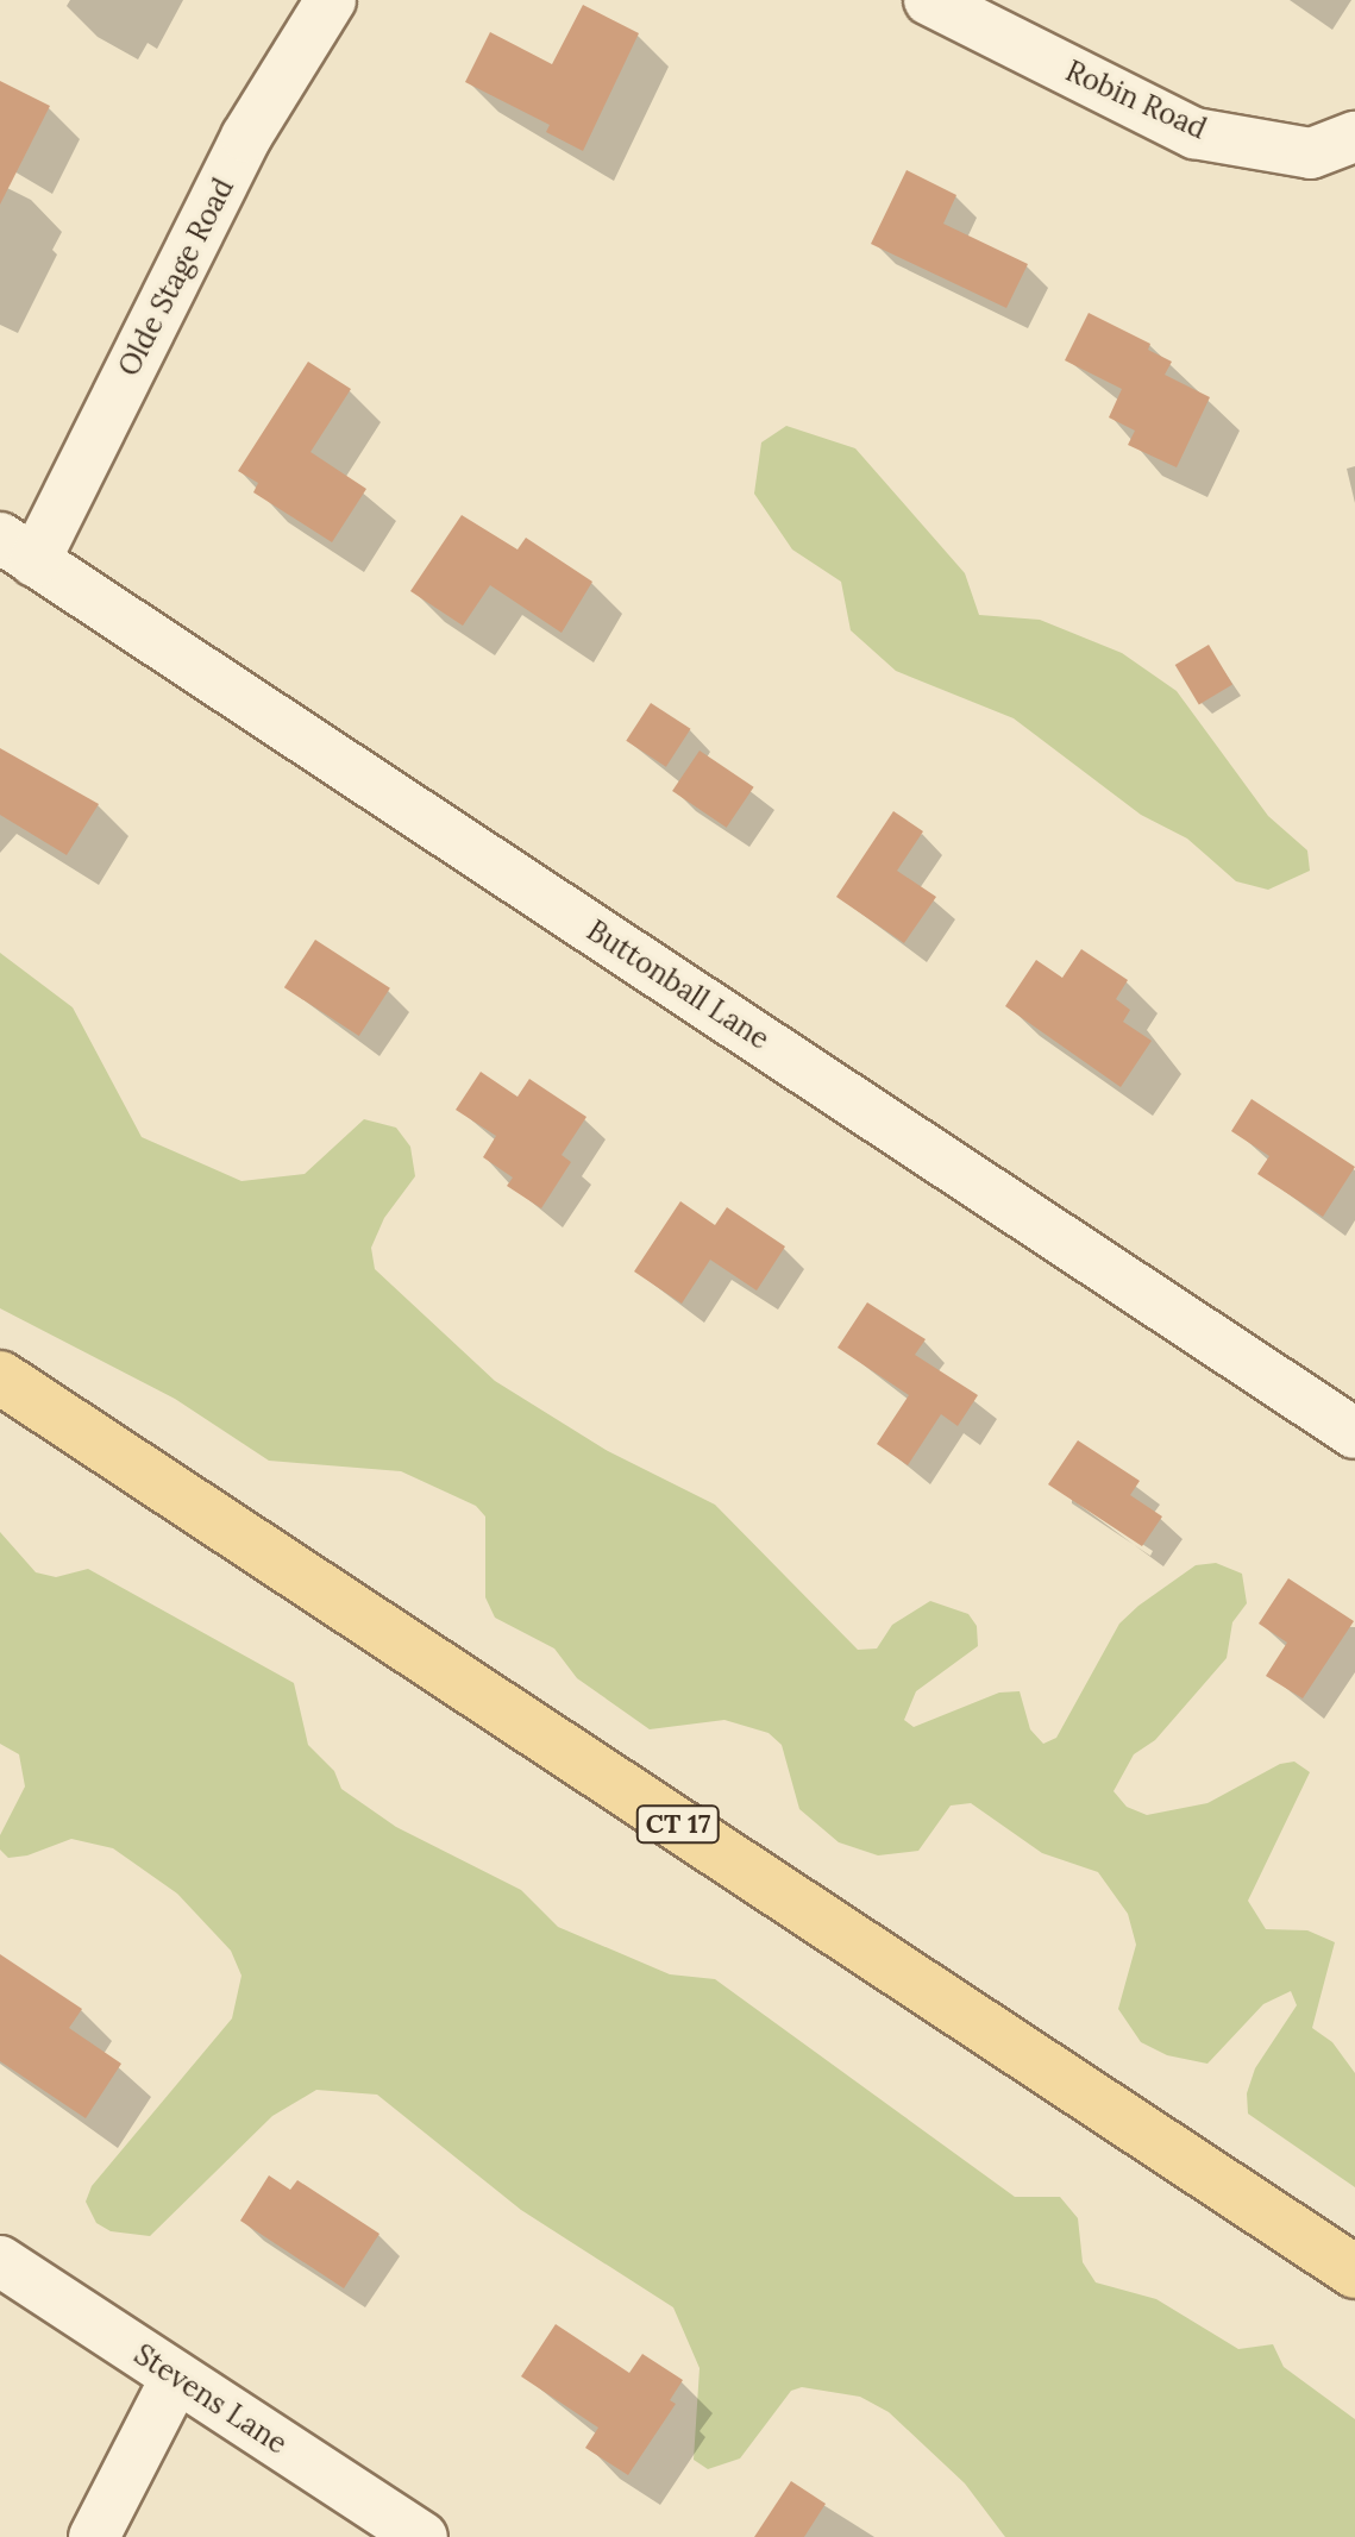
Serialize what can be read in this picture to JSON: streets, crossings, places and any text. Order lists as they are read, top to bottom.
{
  "streets": {
    "main road": ["CT 17"],
    "street": [
      "Robin Road",
      "Olde Stage Road",
      "Buttonball Lane",
      "Stevens Lane"
    ]
  },
  "crossings": [
    ["Olde Stage Road", "Buttonball Lane"]
  ]
}
